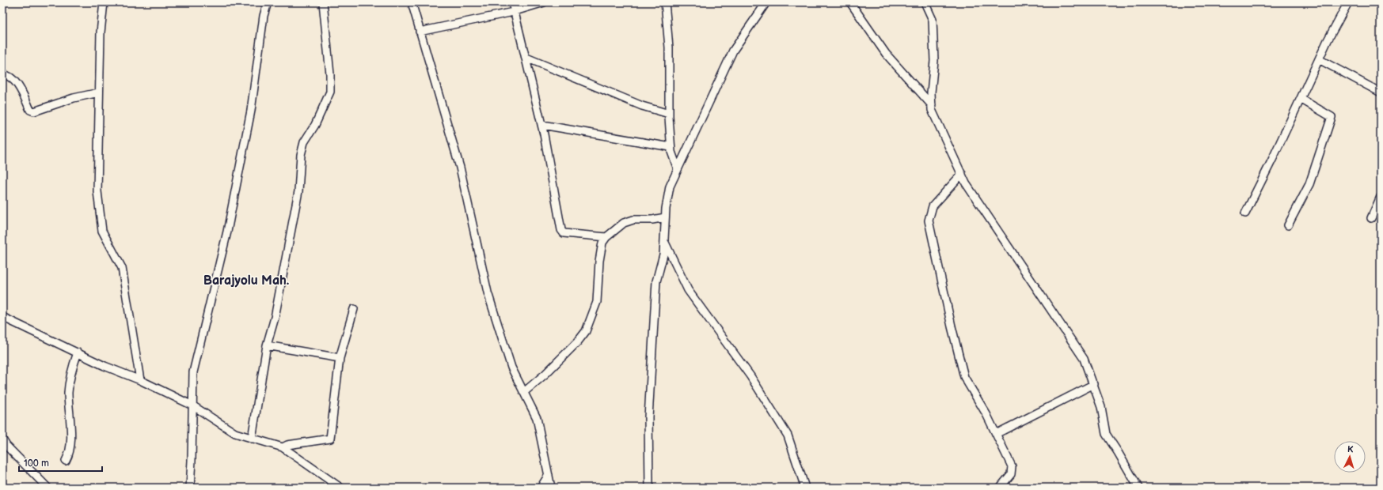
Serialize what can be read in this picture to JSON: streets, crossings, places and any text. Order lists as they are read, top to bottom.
{
  "districts": ["Barajyolu Mah."],
  "scale_bar": "100 m",
  "north": "top"
}
